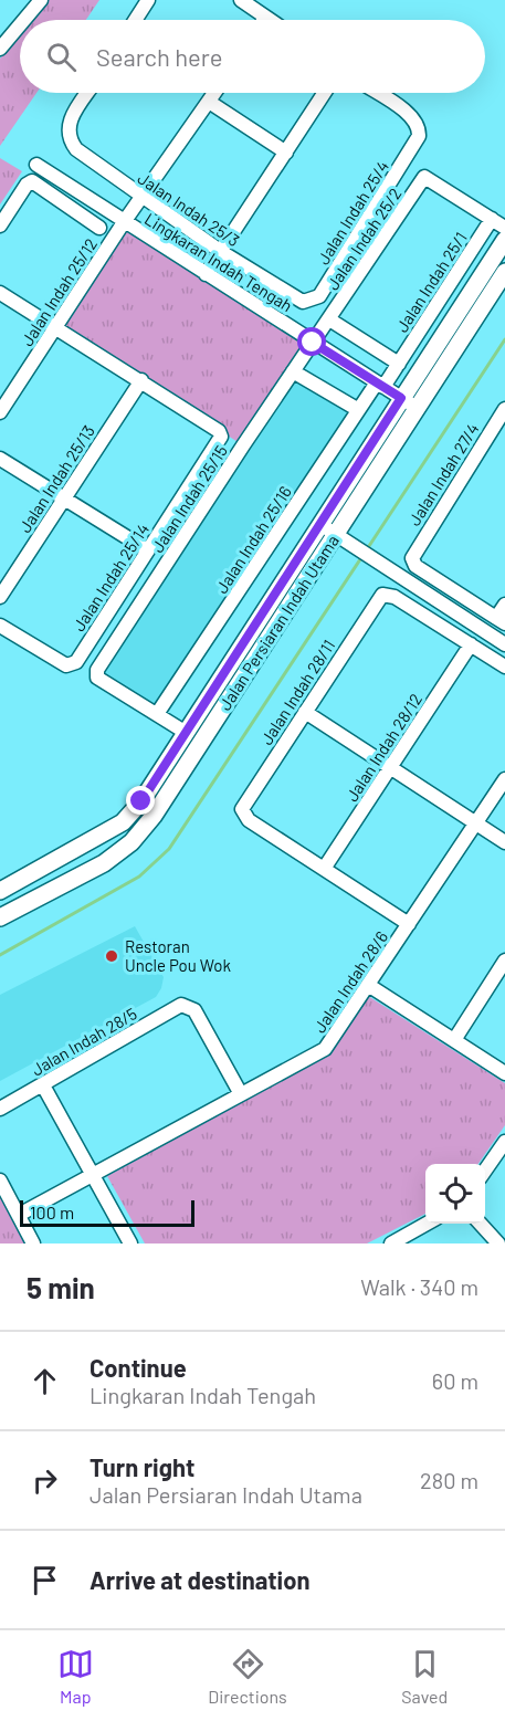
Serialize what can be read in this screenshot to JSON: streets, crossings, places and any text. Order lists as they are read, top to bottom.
{
  "streets": {
    "main road": ["Jalan Persiaran Indah Utama"],
    "street": [
      "Jalan Indah 25/3",
      "Jalan Indah 25/4",
      "Jalan Indah 25/2",
      "Lingkaran Indah Tengah",
      "Jalan Indah 25/1",
      "Jalan Indah 25/12",
      "Jalan Indah 27/4",
      "Jalan Indah 25/13",
      "Jalan Indah 25/15",
      "Jalan Indah 25/16",
      "Jalan Indah 25/14",
      "Jalan Indah 28/11",
      "Jalan Indah 28/12",
      "Jalan Indah 28/6",
      "Jalan Indah 28/5"
    ]
  },
  "crossings": [
    ["Jalan Indah 25/3", "Jalan Indah 25/4"],
    ["Jalan Indah 25/3", "Jalan Indah 25/12"],
    ["Jalan Indah 25/2", "Lingkaran Indah Tengah"],
    ["Jalan Indah 25/2", "Jalan Indah 25/1"],
    ["Jalan Indah 25/2", "Jalan Indah 25/15"],
    ["Lingkaran Indah Tengah", "Jalan Indah 25/1"],
    ["Lingkaran Indah Tengah", "Jalan Indah 25/12"],
    ["Lingkaran Indah Tengah", "Jalan Indah 25/15"],
    ["Lingkaran Indah Tengah", "Jalan Indah 25/16"],
    ["Lingkaran Indah Tengah", "Jalan Persiaran Indah Utama"],
    ["Jalan Indah 25/1", "Jalan Indah 25/16"],
    ["Jalan Indah 25/13", "Jalan Indah 25/14"],
    ["Jalan Indah 25/15", "Jalan Indah 25/16"],
    ["Jalan Indah 28/11", "Jalan Indah 28/12"],
    ["Jalan Indah 28/6", "Jalan Indah 28/5"]
  ],
  "places": ["Restoran Uncle Pou Wok"],
  "scale_bar": "100 m",
  "page": {
    "search": "Search here",
    "scale": "100 m",
    "heading": ["5 min", "Walk · 340 m"],
    "list": [
      ["Continue", "Lingkaran Indah Tengah", "60 m"],
      ["Turn right", "Jalan Persiaran Indah Utama", "280 m"],
      "Arrive at destination"
    ],
    "nav": ["Map", "Directions", "Saved"]
  }
}
